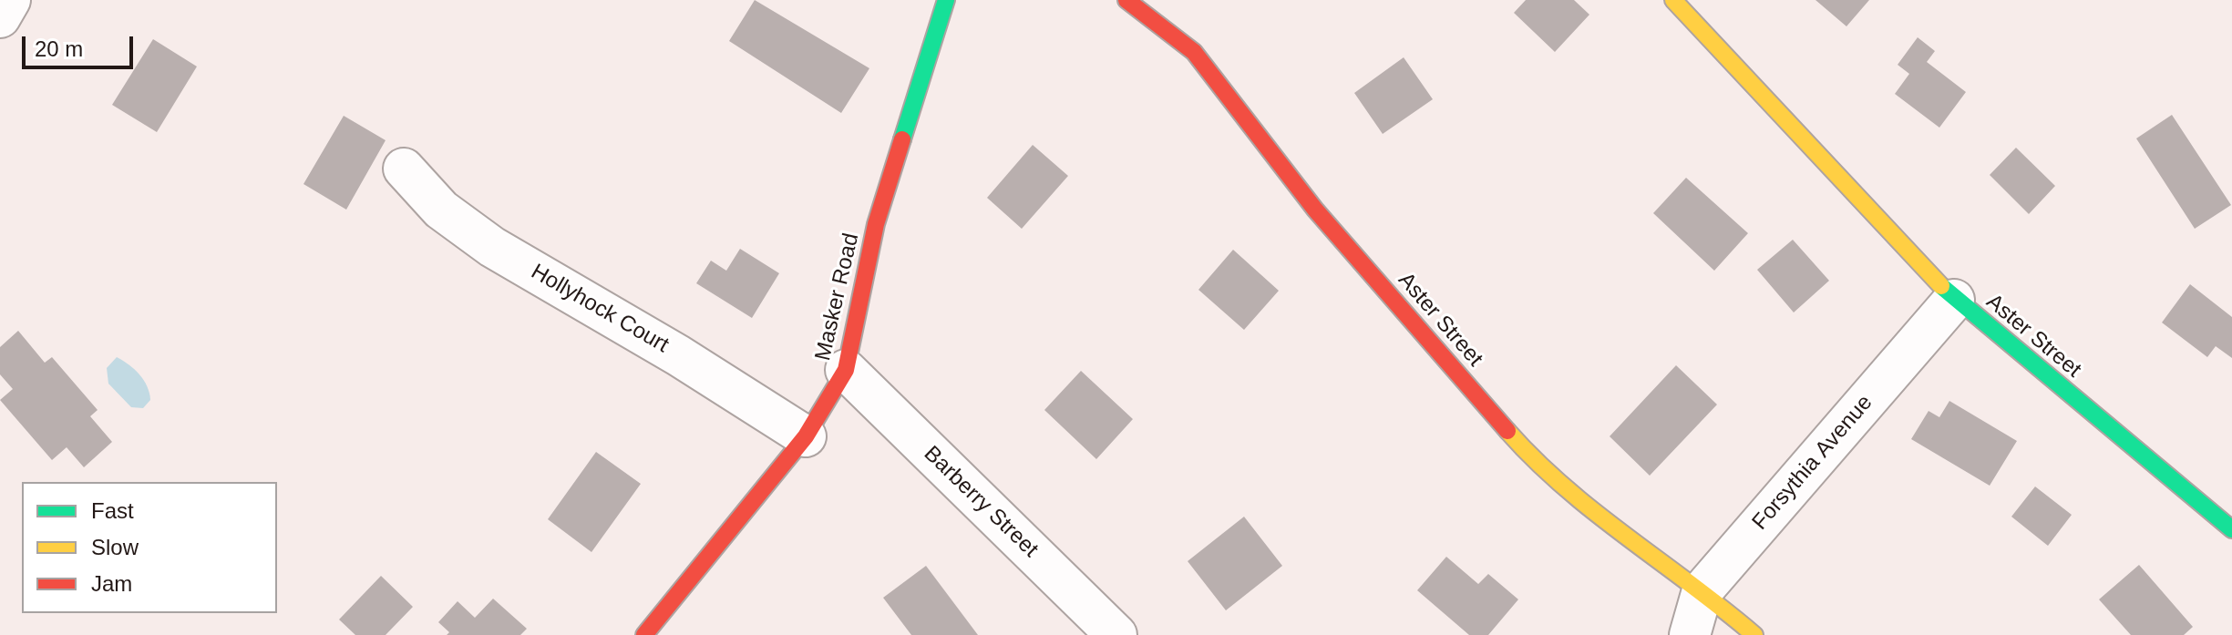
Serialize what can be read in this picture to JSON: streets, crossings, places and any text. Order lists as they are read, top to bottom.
{
  "streets": {
    "street": [
      "Masker Road",
      "Hollyhock Court",
      "Aster Street",
      "Forsythia Avenue",
      "Barberry Street"
    ]
  },
  "crossings": [
    ["Masker Road", "Hollyhock Court"],
    ["Masker Road", "Barberry Street"],
    ["Aster Street", "Forsythia Avenue"]
  ],
  "legend": ["Fast", "Slow", "Jam"],
  "scale_bar": "20 m"
}
